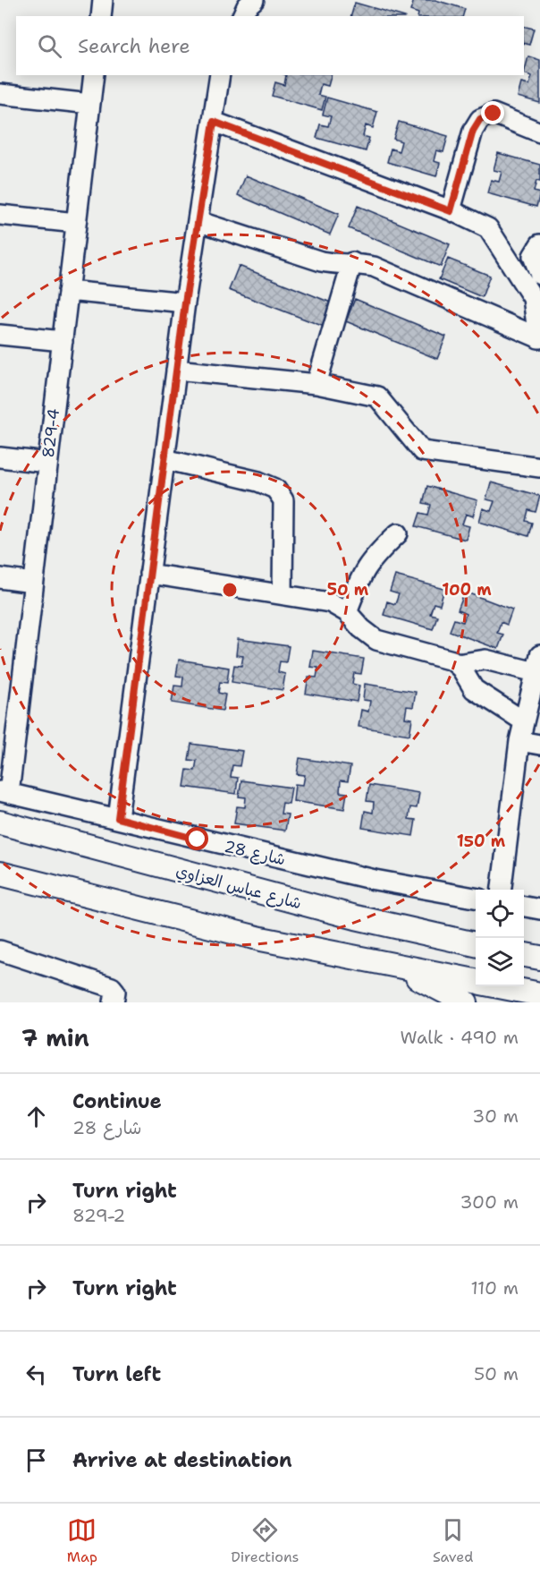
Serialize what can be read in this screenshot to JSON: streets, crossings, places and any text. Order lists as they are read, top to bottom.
{
  "streets": {
    "main road": ["شارع عباس العزاوي"],
    "street": ["829-4", "شارع 28"]
  },
  "crossings": [
    ["829-4", "شارع 28"]
  ],
  "page": {
    "search": "Search here",
    "heading": ["7 min", "Walk · 490 m"],
    "list": [
      ["Continue", "شارع 28", "30 m"],
      ["Turn right", "829-2", "300 m"],
      ["Turn right", "110 m"],
      ["Turn left", "50 m"],
      "Arrive at destination"
    ],
    "nav": ["Map", "Directions", "Saved"]
  },
  "rings": ["50 m", "100 m", "150 m"]
}
